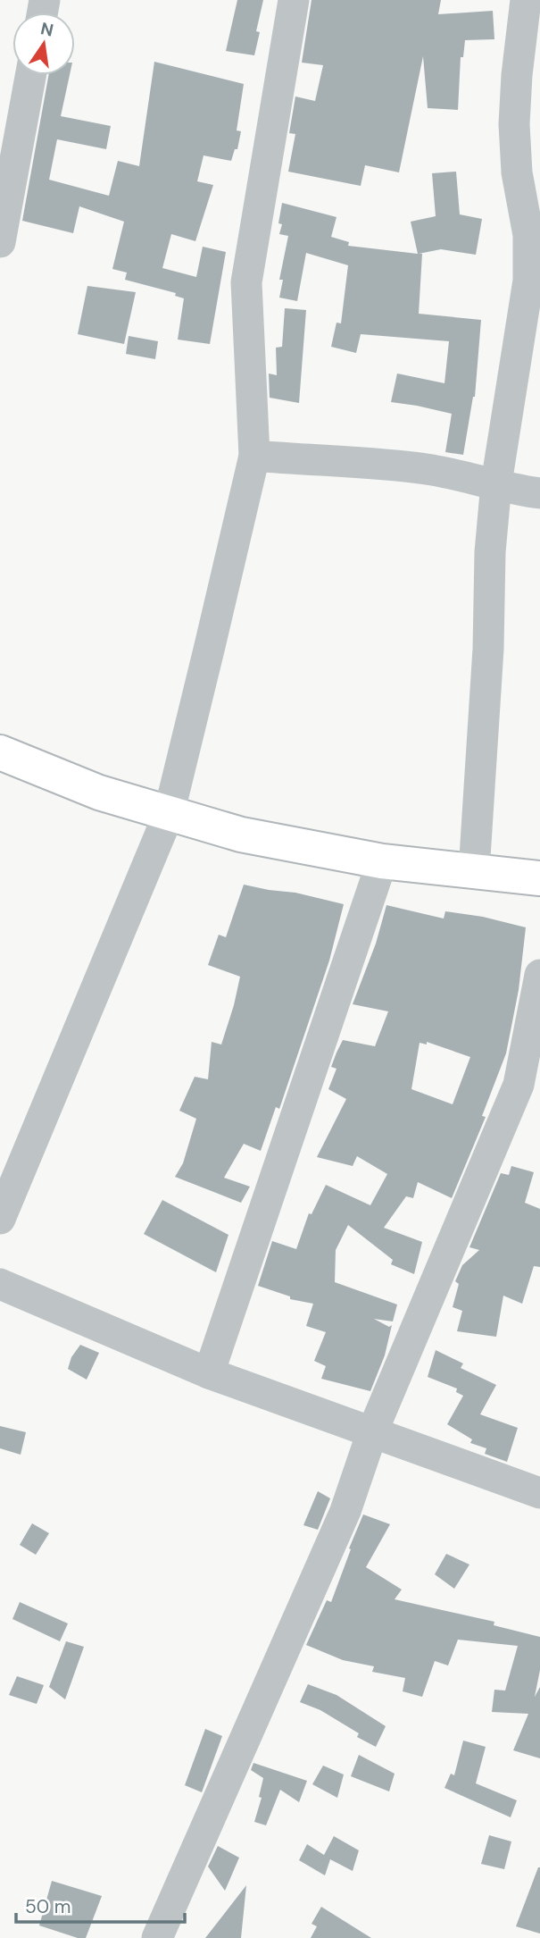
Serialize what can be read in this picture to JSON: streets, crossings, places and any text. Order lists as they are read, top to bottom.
{
  "scale_bar": "50 m",
  "north": "top"
}
